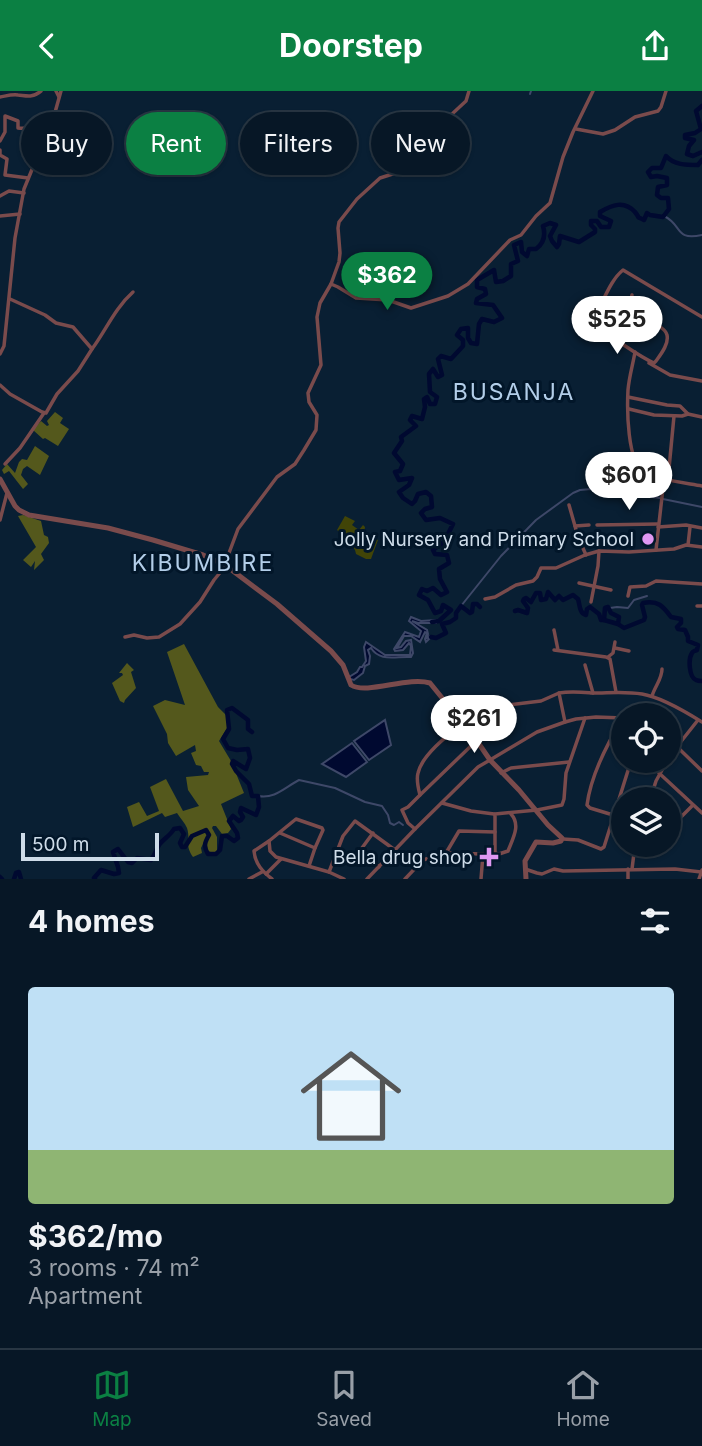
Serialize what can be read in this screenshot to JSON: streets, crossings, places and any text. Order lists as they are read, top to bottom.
{
  "districts": ["BUSANJA", "KIBUMBIRE"],
  "places": {
    "other": ["Jolly Nursery and Primary School"],
    "health": ["Bella drug shop"]
  },
  "scale_bar": "500 m",
  "page": {
    "header": "Doorstep",
    "chip": [
      "Buy",
      "Rent",
      "Filters",
      "New"
    ],
    "price": [
      "$362",
      "$525",
      "$601",
      "$261"
    ],
    "scale": "500 m",
    "heading": "4 homes",
    "list": [
      {
        "name": "$362/mo",
        "note": "3 rooms · 74 m² · Apartment"
      }
    ],
    "tabs": ["Map", "Saved", "Home"]
  }
}
